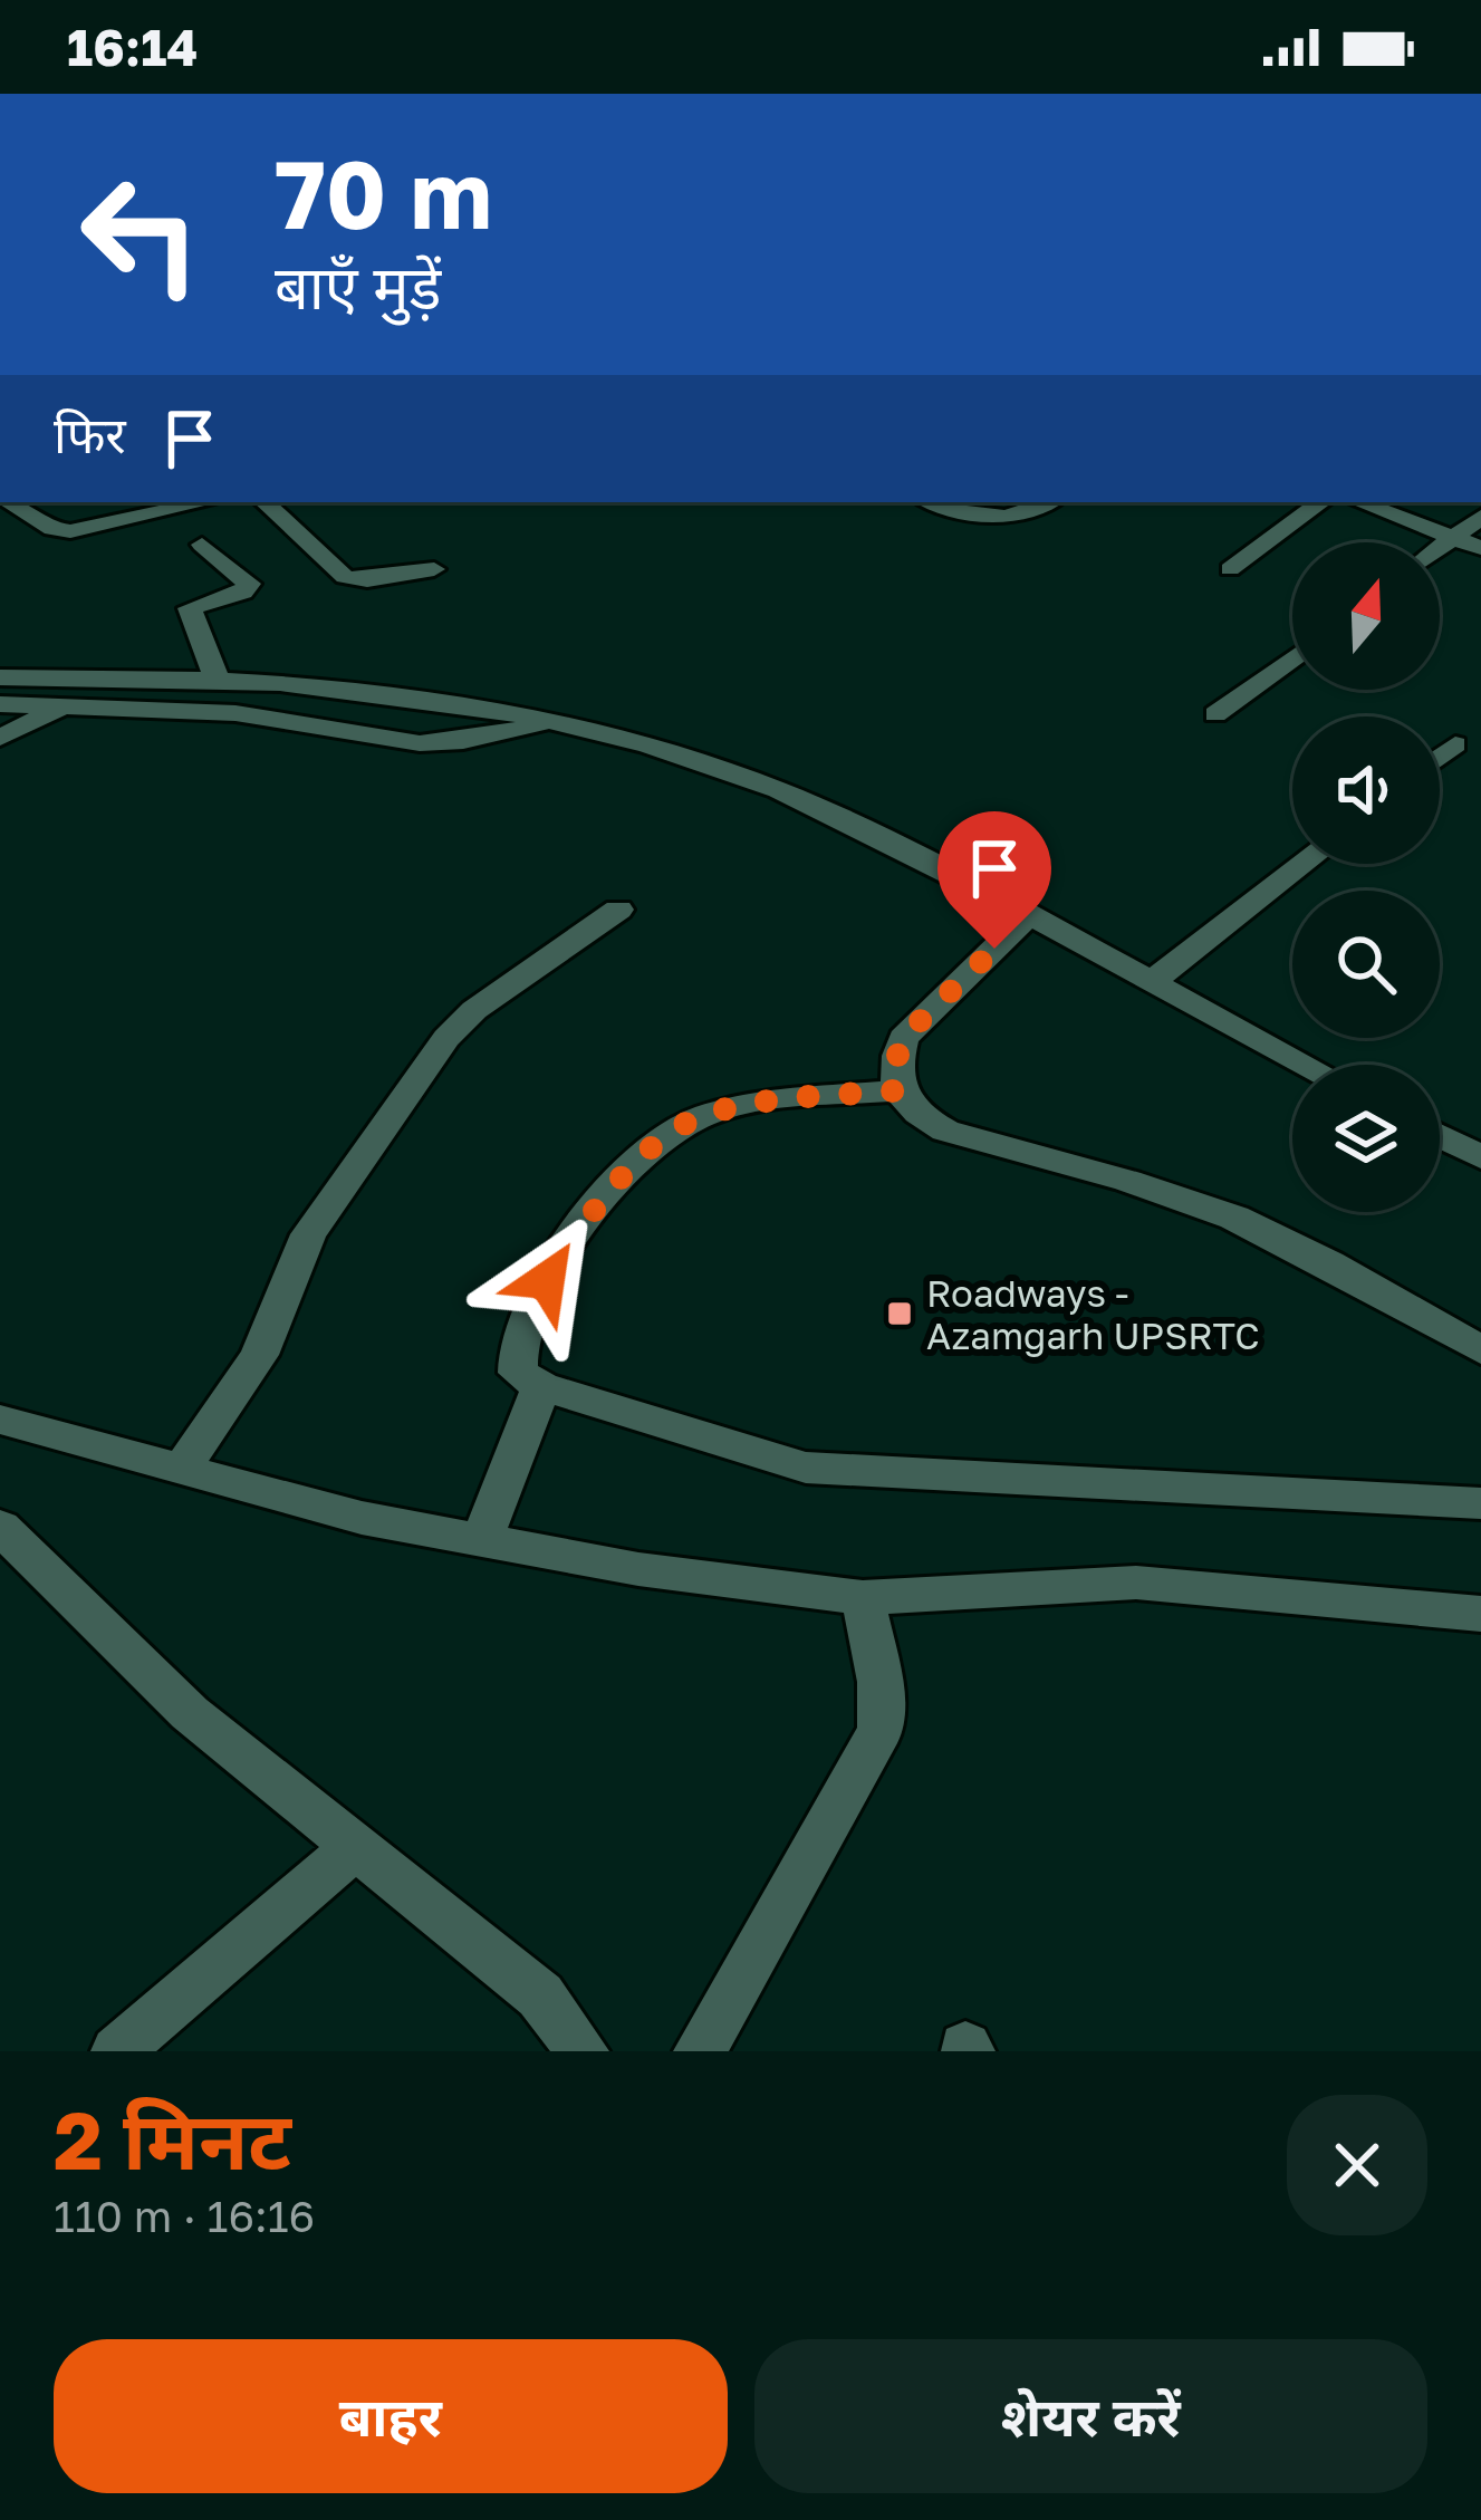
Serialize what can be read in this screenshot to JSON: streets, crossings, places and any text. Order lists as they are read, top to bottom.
{
  "places": {
    "transit": ["Roadways - Azamgarh UPSRTC"]
  },
  "north": "top",
  "page": {
    "status": "16:14",
    "turn": ["70 m", "बाएँ मुड़ें"],
    "then": "फिर",
    "heading": ["2 मिनट", "110 m · 16:16"],
    "buttons": ["बाहर", "शेयर करें"]
  }
}
